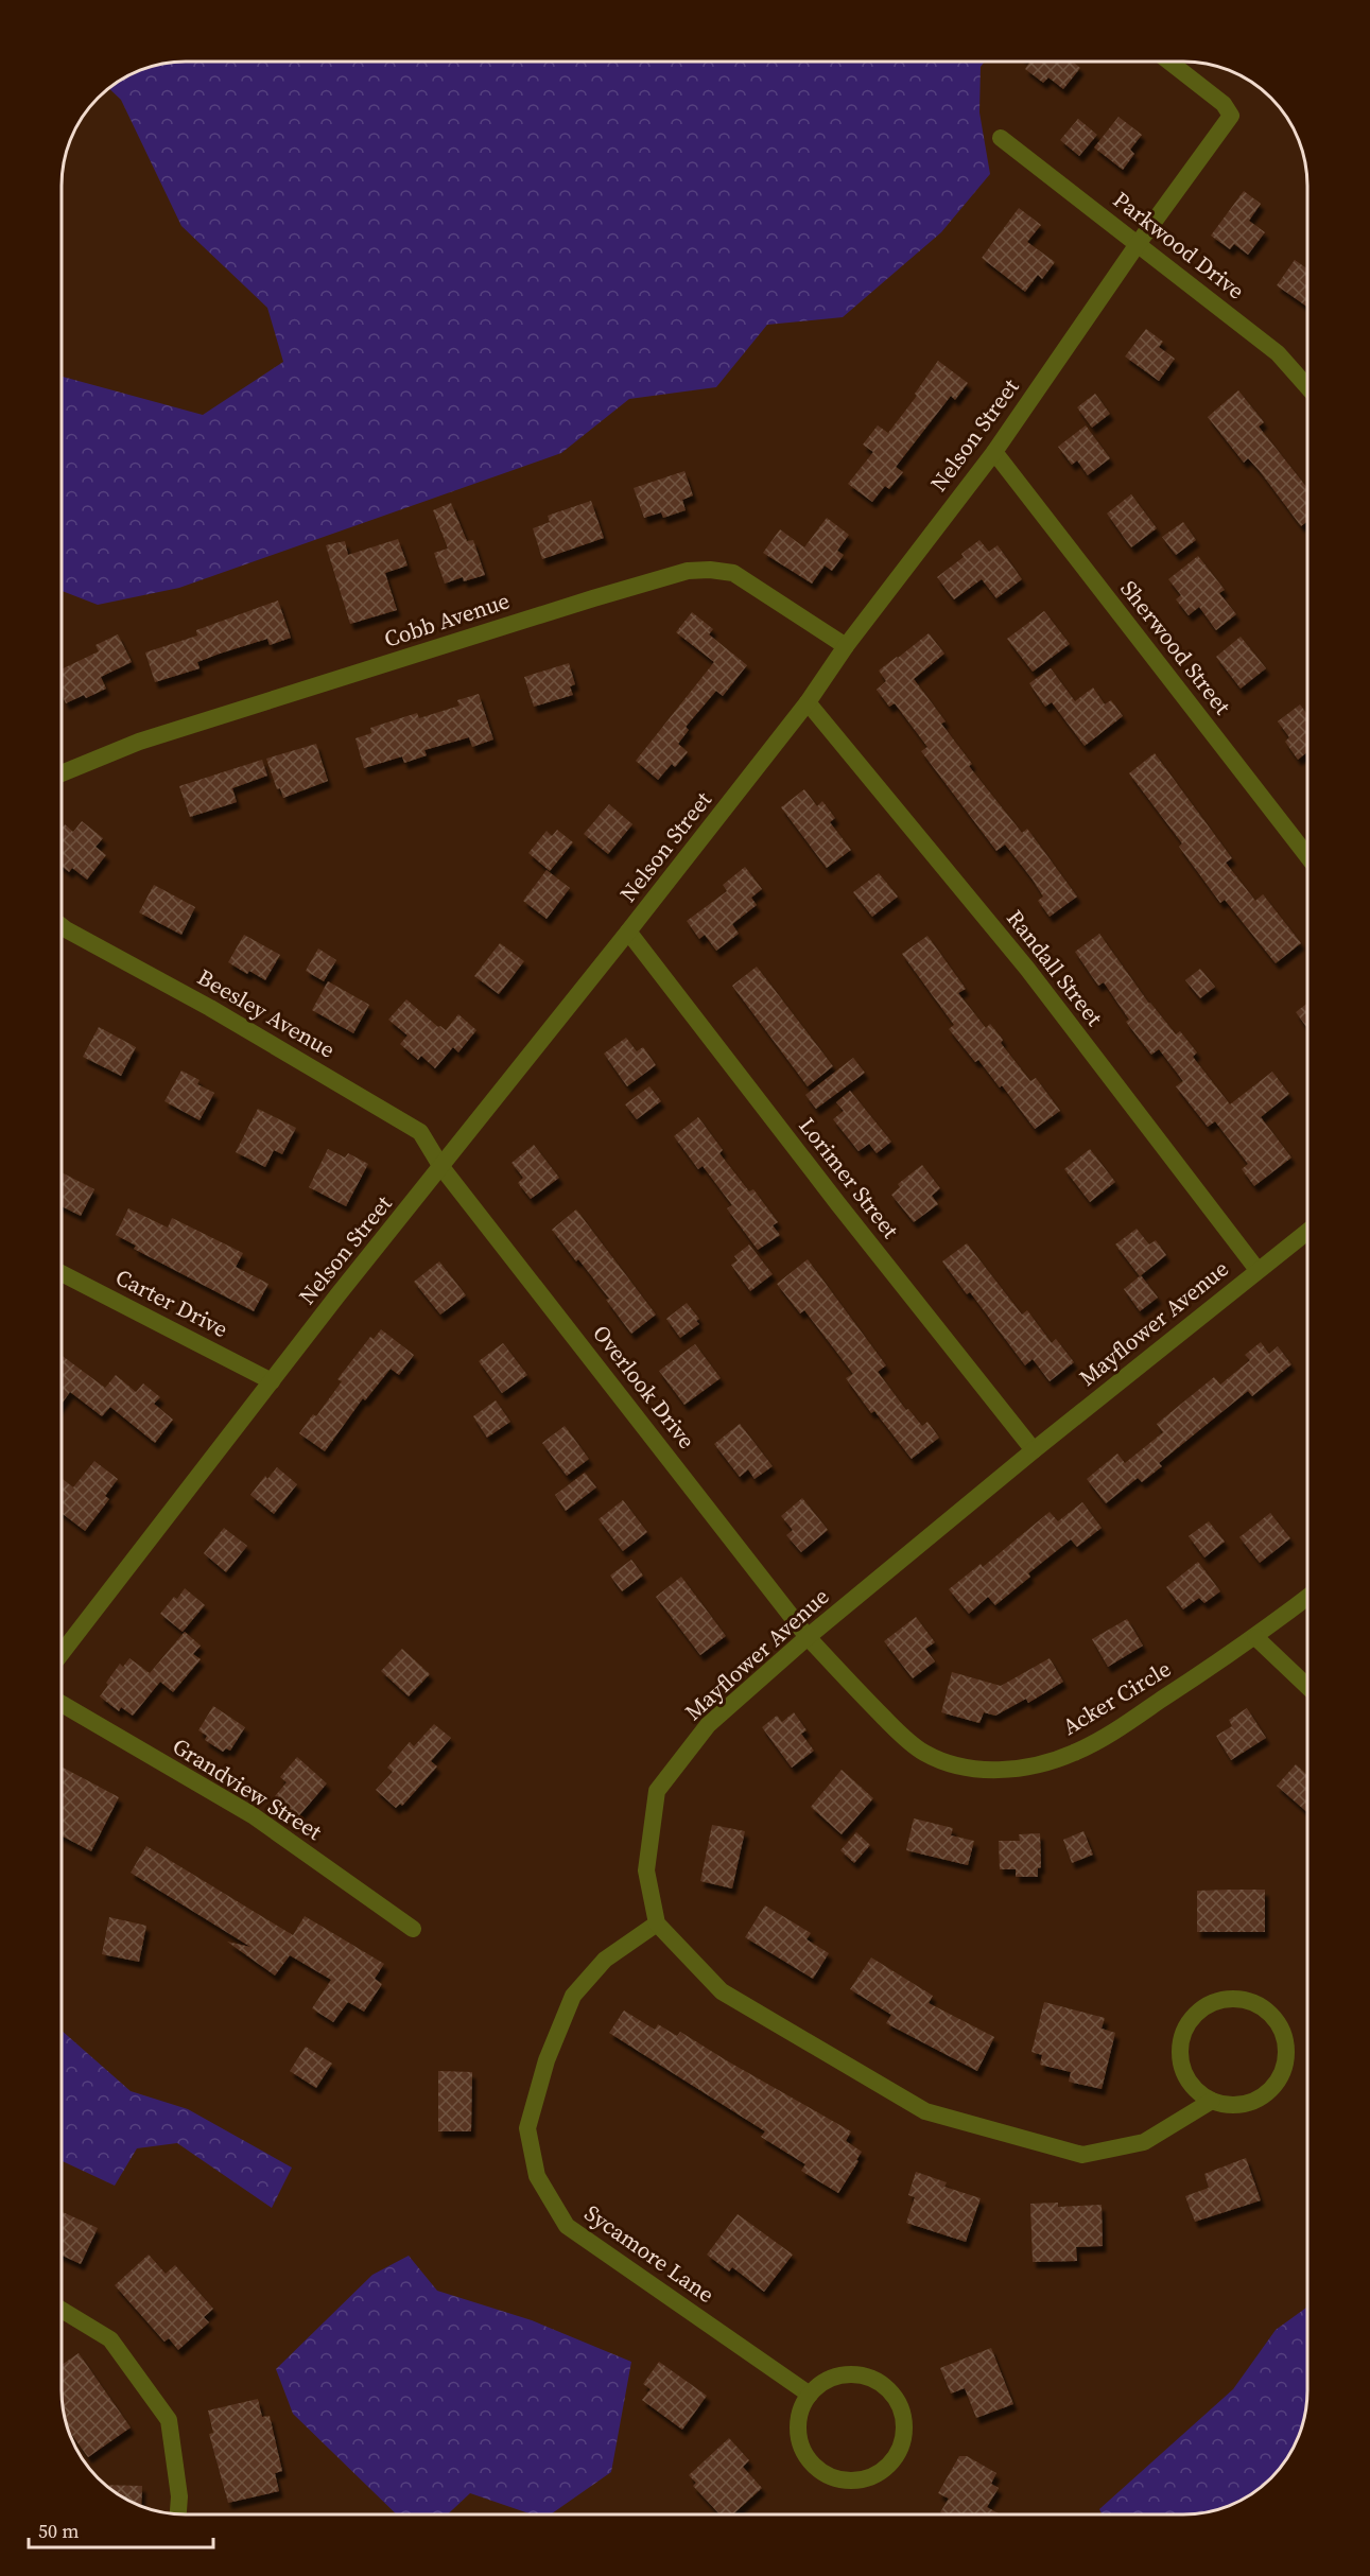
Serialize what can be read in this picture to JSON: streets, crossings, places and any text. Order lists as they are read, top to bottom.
{
  "streets": {
    "street": [
      "Parkwood Drive",
      "Nelson Street",
      "Cobb Avenue",
      "Sherwood Street",
      "Randall Street",
      "Beesley Avenue",
      "Lorimer Street",
      "Carter Drive",
      "Mayflower Avenue",
      "Overlook Drive",
      "Acker Circle",
      "Grandview Street",
      "Sycamore Lane"
    ]
  },
  "crossings": [
    ["Parkwood Drive", "Nelson Street"],
    ["Nelson Street", "Cobb Avenue"],
    ["Nelson Street", "Sherwood Street"],
    ["Nelson Street", "Randall Street"],
    ["Nelson Street", "Beesley Avenue"],
    ["Nelson Street", "Lorimer Street"],
    ["Nelson Street", "Carter Drive"],
    ["Nelson Street", "Overlook Drive"],
    ["Randall Street", "Mayflower Avenue"],
    ["Beesley Avenue", "Overlook Drive"],
    ["Lorimer Street", "Mayflower Avenue"],
    ["Mayflower Avenue", "Overlook Drive"],
    ["Mayflower Avenue", "Acker Circle"],
    ["Mayflower Avenue", "Sycamore Lane"],
    ["Overlook Drive", "Acker Circle"]
  ],
  "scale_bar": "50 m"
}
